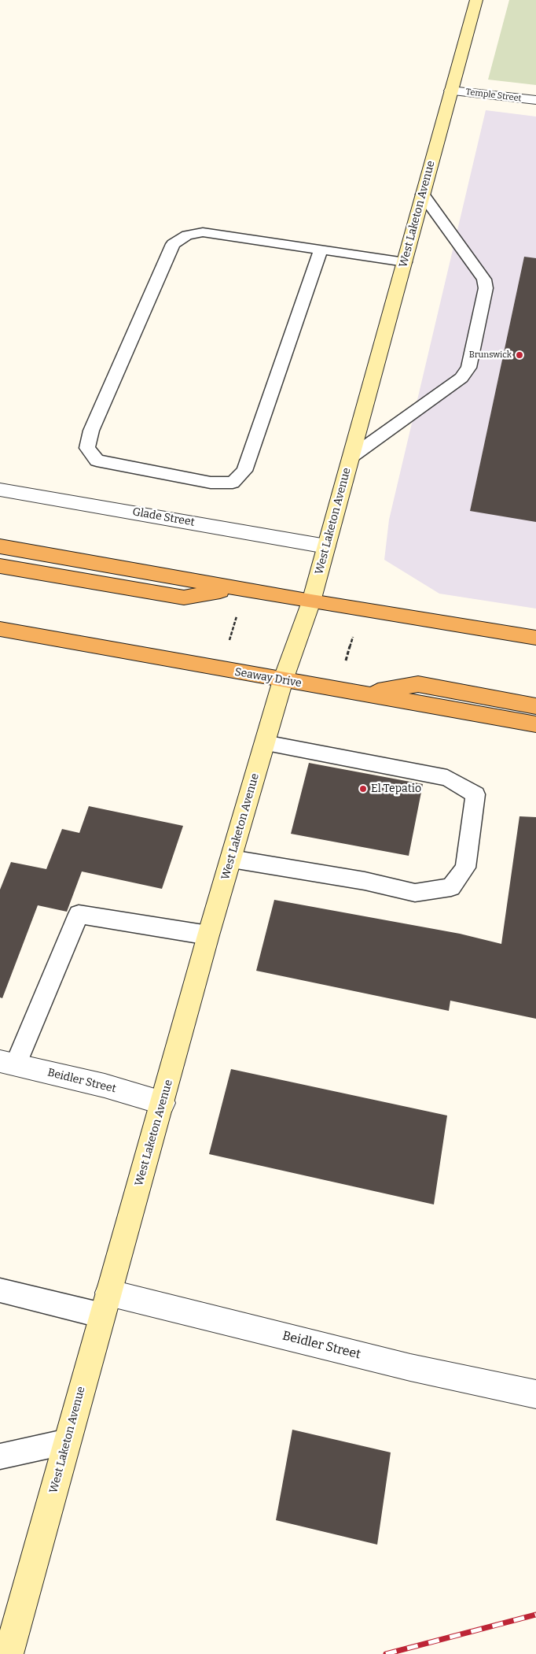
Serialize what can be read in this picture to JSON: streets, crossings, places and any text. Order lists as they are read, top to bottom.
{
  "streets": {
    "highway": ["Seaway Drive"],
    "main road": ["West Laketon Avenue"],
    "street": ["Temple Street", "Glade Street", "Beidler Street"]
  },
  "crossings": [
    ["Temple Street", "West Laketon Avenue"],
    ["West Laketon Avenue", "Glade Street"],
    ["West Laketon Avenue", "Seaway Drive"],
    ["West Laketon Avenue", "Beidler Street"]
  ],
  "places": ["Brunswick", "El Tepatio"]
}
